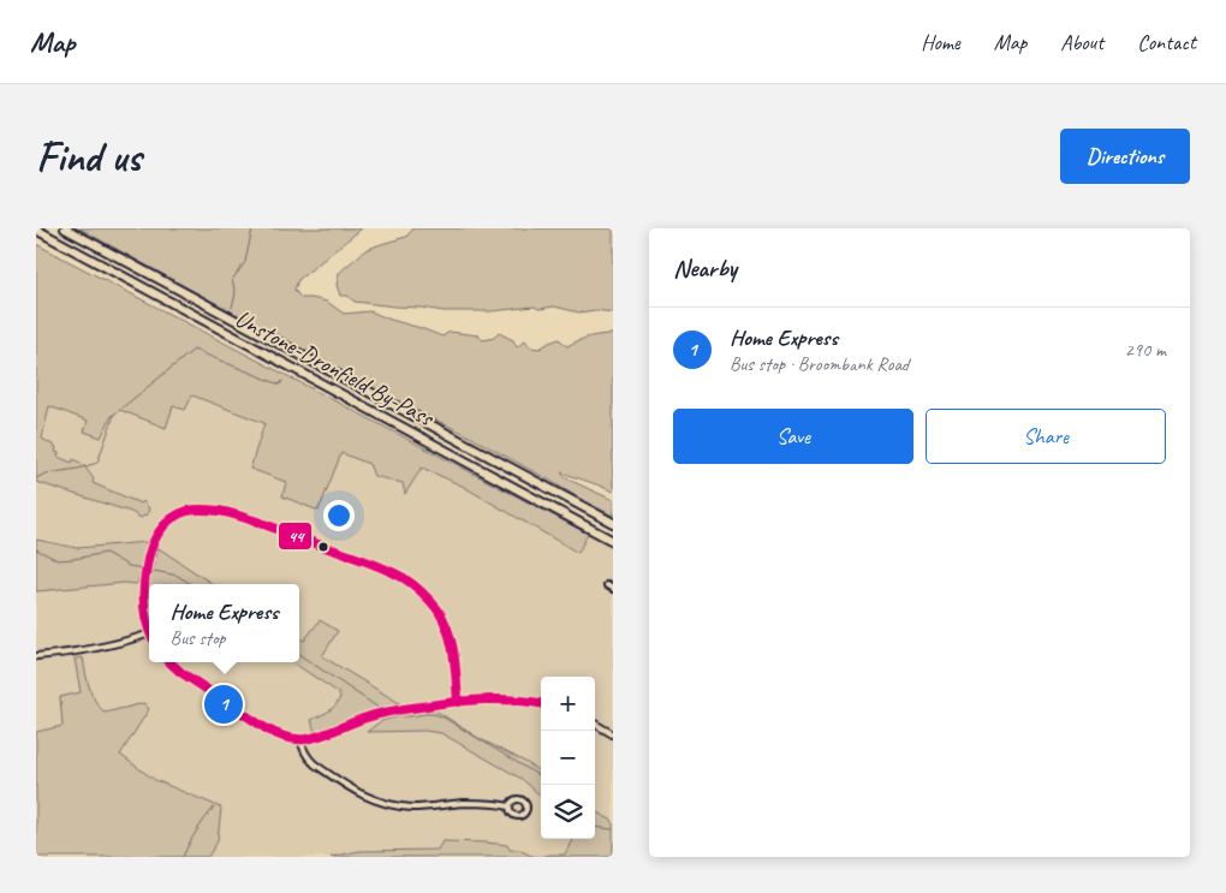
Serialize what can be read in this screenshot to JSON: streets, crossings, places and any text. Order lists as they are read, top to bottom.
{
  "streets": {
    "highway": ["Unstone-Dronfield By-Pass"]
  },
  "lines": ["transit line 44"],
  "page": {
    "header": "Map",
    "nav": [
      "Home",
      "Map",
      "About",
      "Contact"
    ],
    "buttons": [
      "Directions",
      ["Save", "Share"]
    ],
    "title": "Find us",
    "heading": "Nearby",
    "list": [
      {
        "mark": "1",
        "name": "Home Express",
        "note": "Bus stop · Broombank Road",
        "value": "290 m"
      }
    ],
    "popup": ["Home Express", "Bus stop"],
    "map_buttons": ["+", "−"],
    "pins": "1"
  }
}
